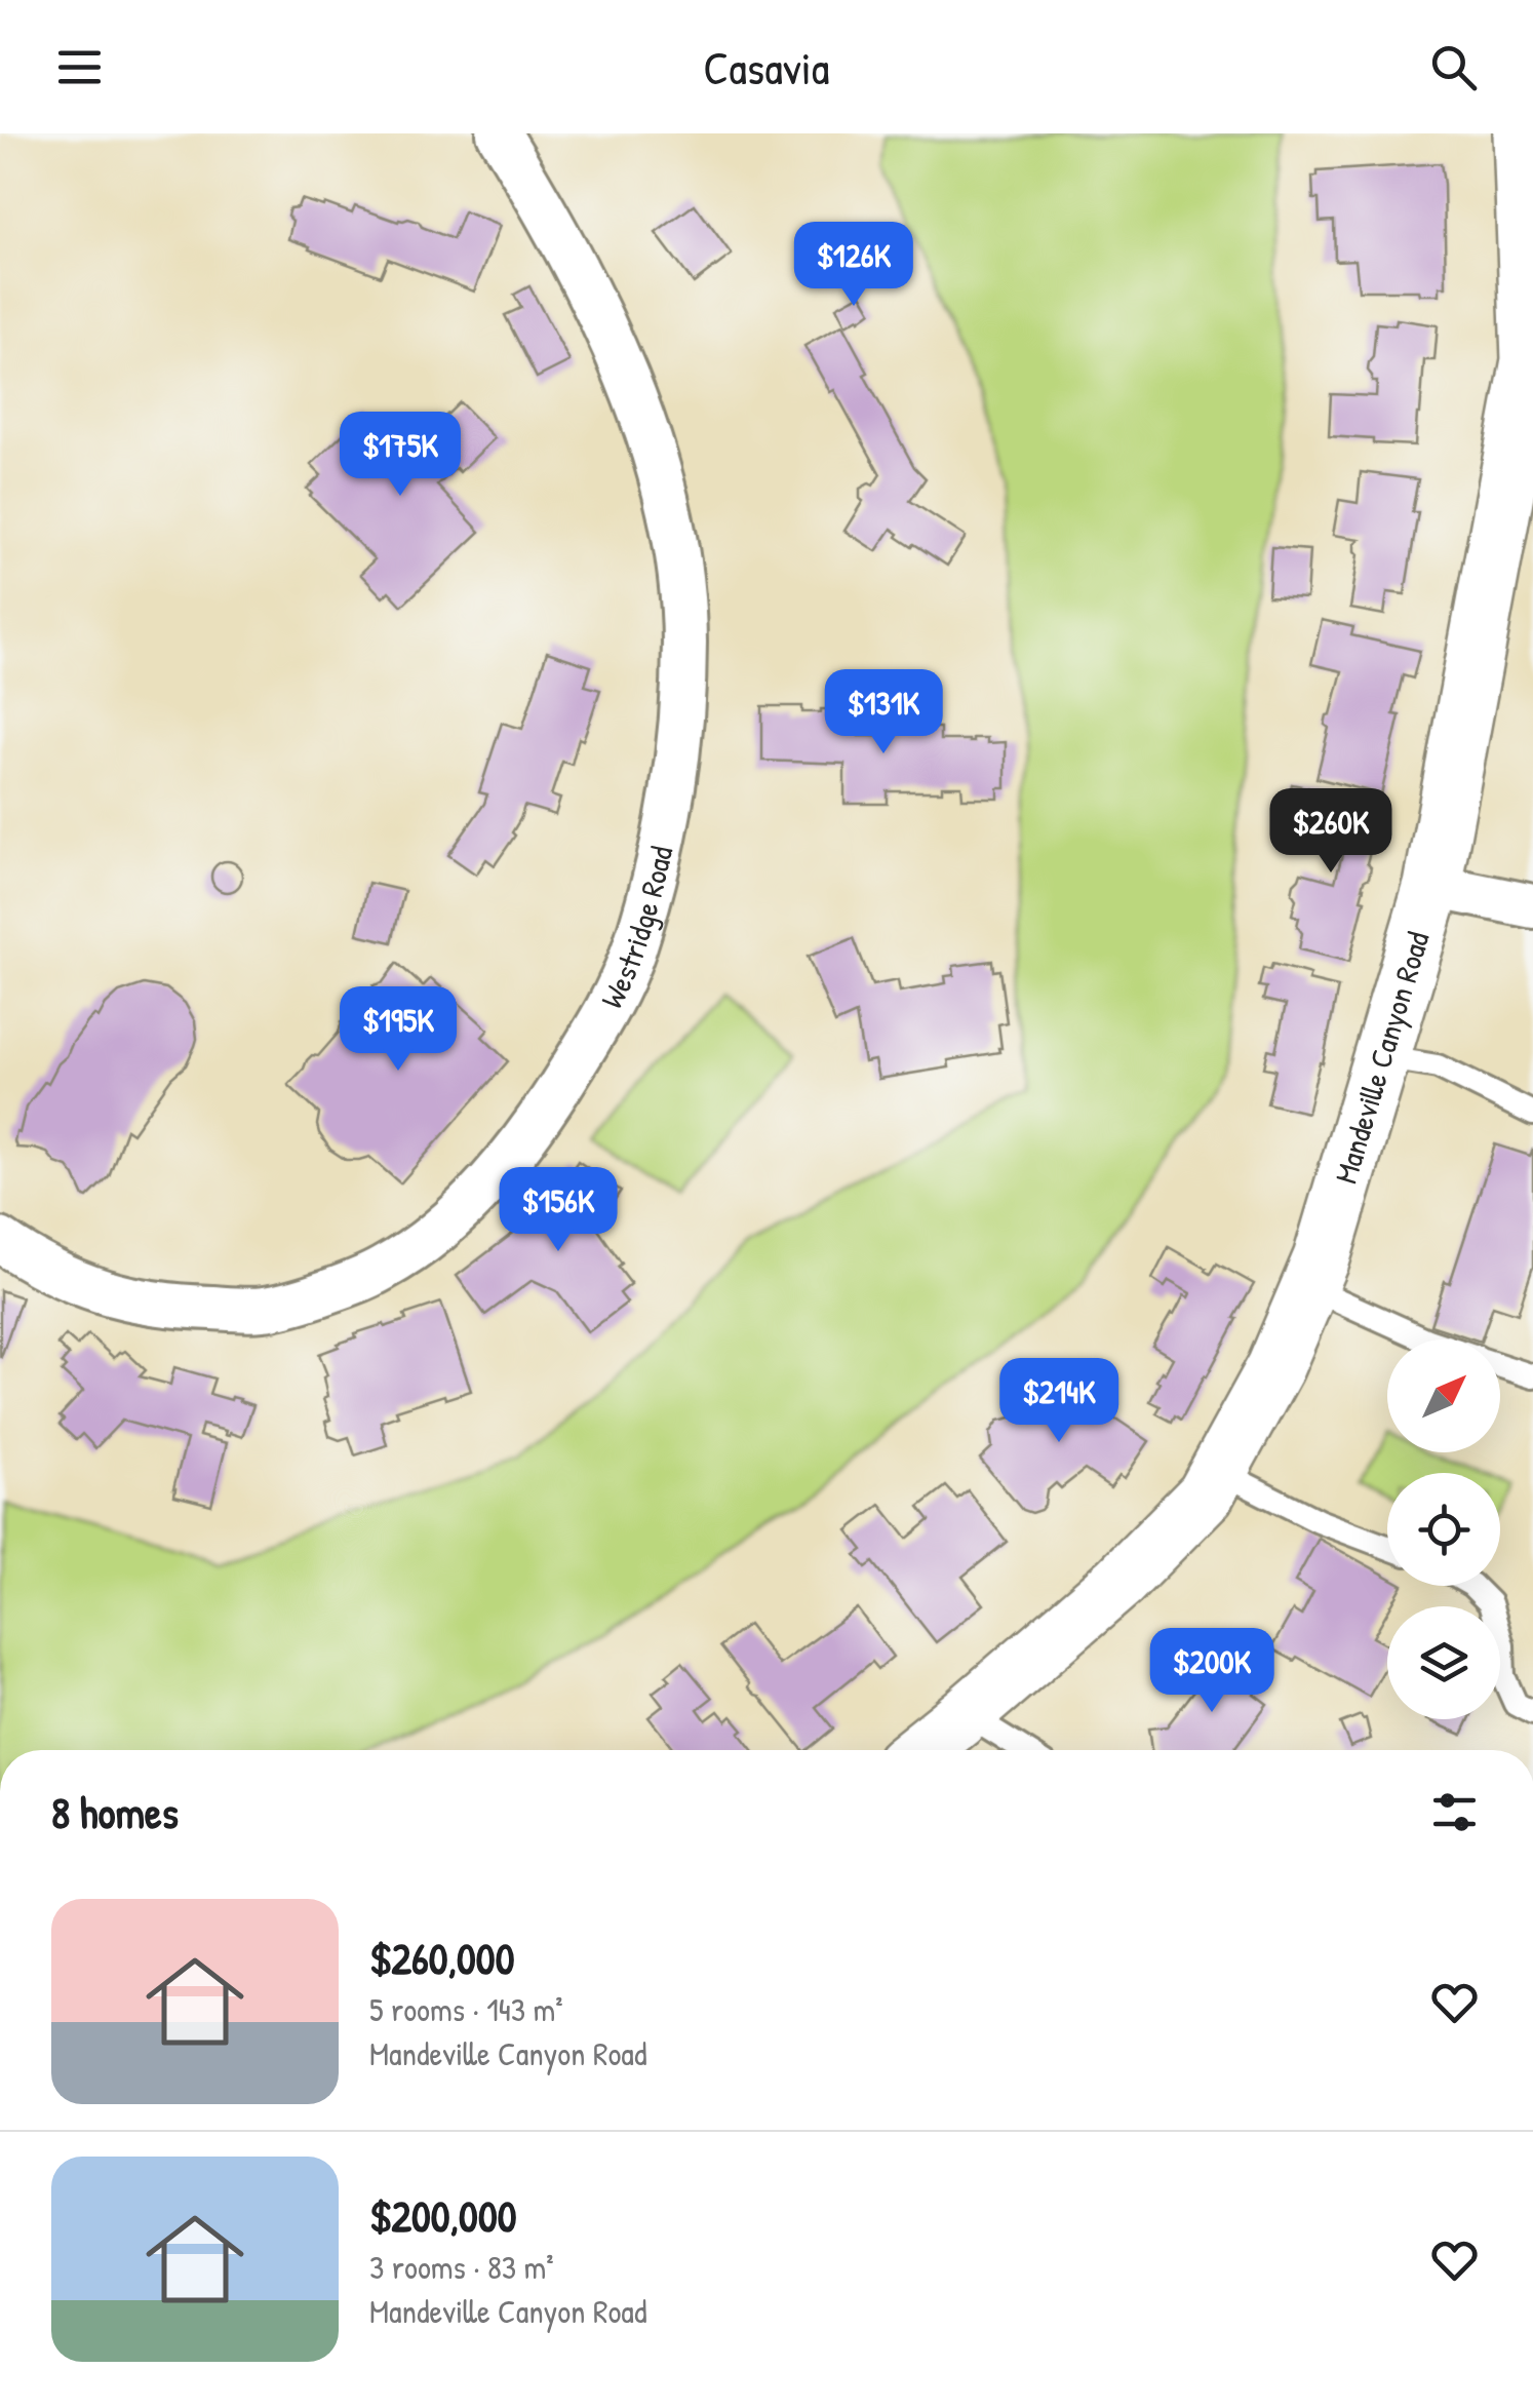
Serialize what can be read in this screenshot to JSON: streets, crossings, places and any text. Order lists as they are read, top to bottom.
{
  "streets": {
    "street": ["Westridge Road", "Mandeville Canyon Road"]
  },
  "north": "top right",
  "page": {
    "header": "Casavia",
    "price": [
      "$126K",
      "$175K",
      "$131K",
      "$260K",
      "$195K",
      "$156K",
      "$214K",
      "$200K"
    ],
    "heading": "8 homes",
    "list": [
      {
        "name": "$260,000",
        "note": "5 rooms · 143 m² · Mandeville Canyon Road"
      },
      {
        "name": "$200,000",
        "note": "3 rooms · 83 m² · Mandeville Canyon Road"
      }
    ]
  }
}
